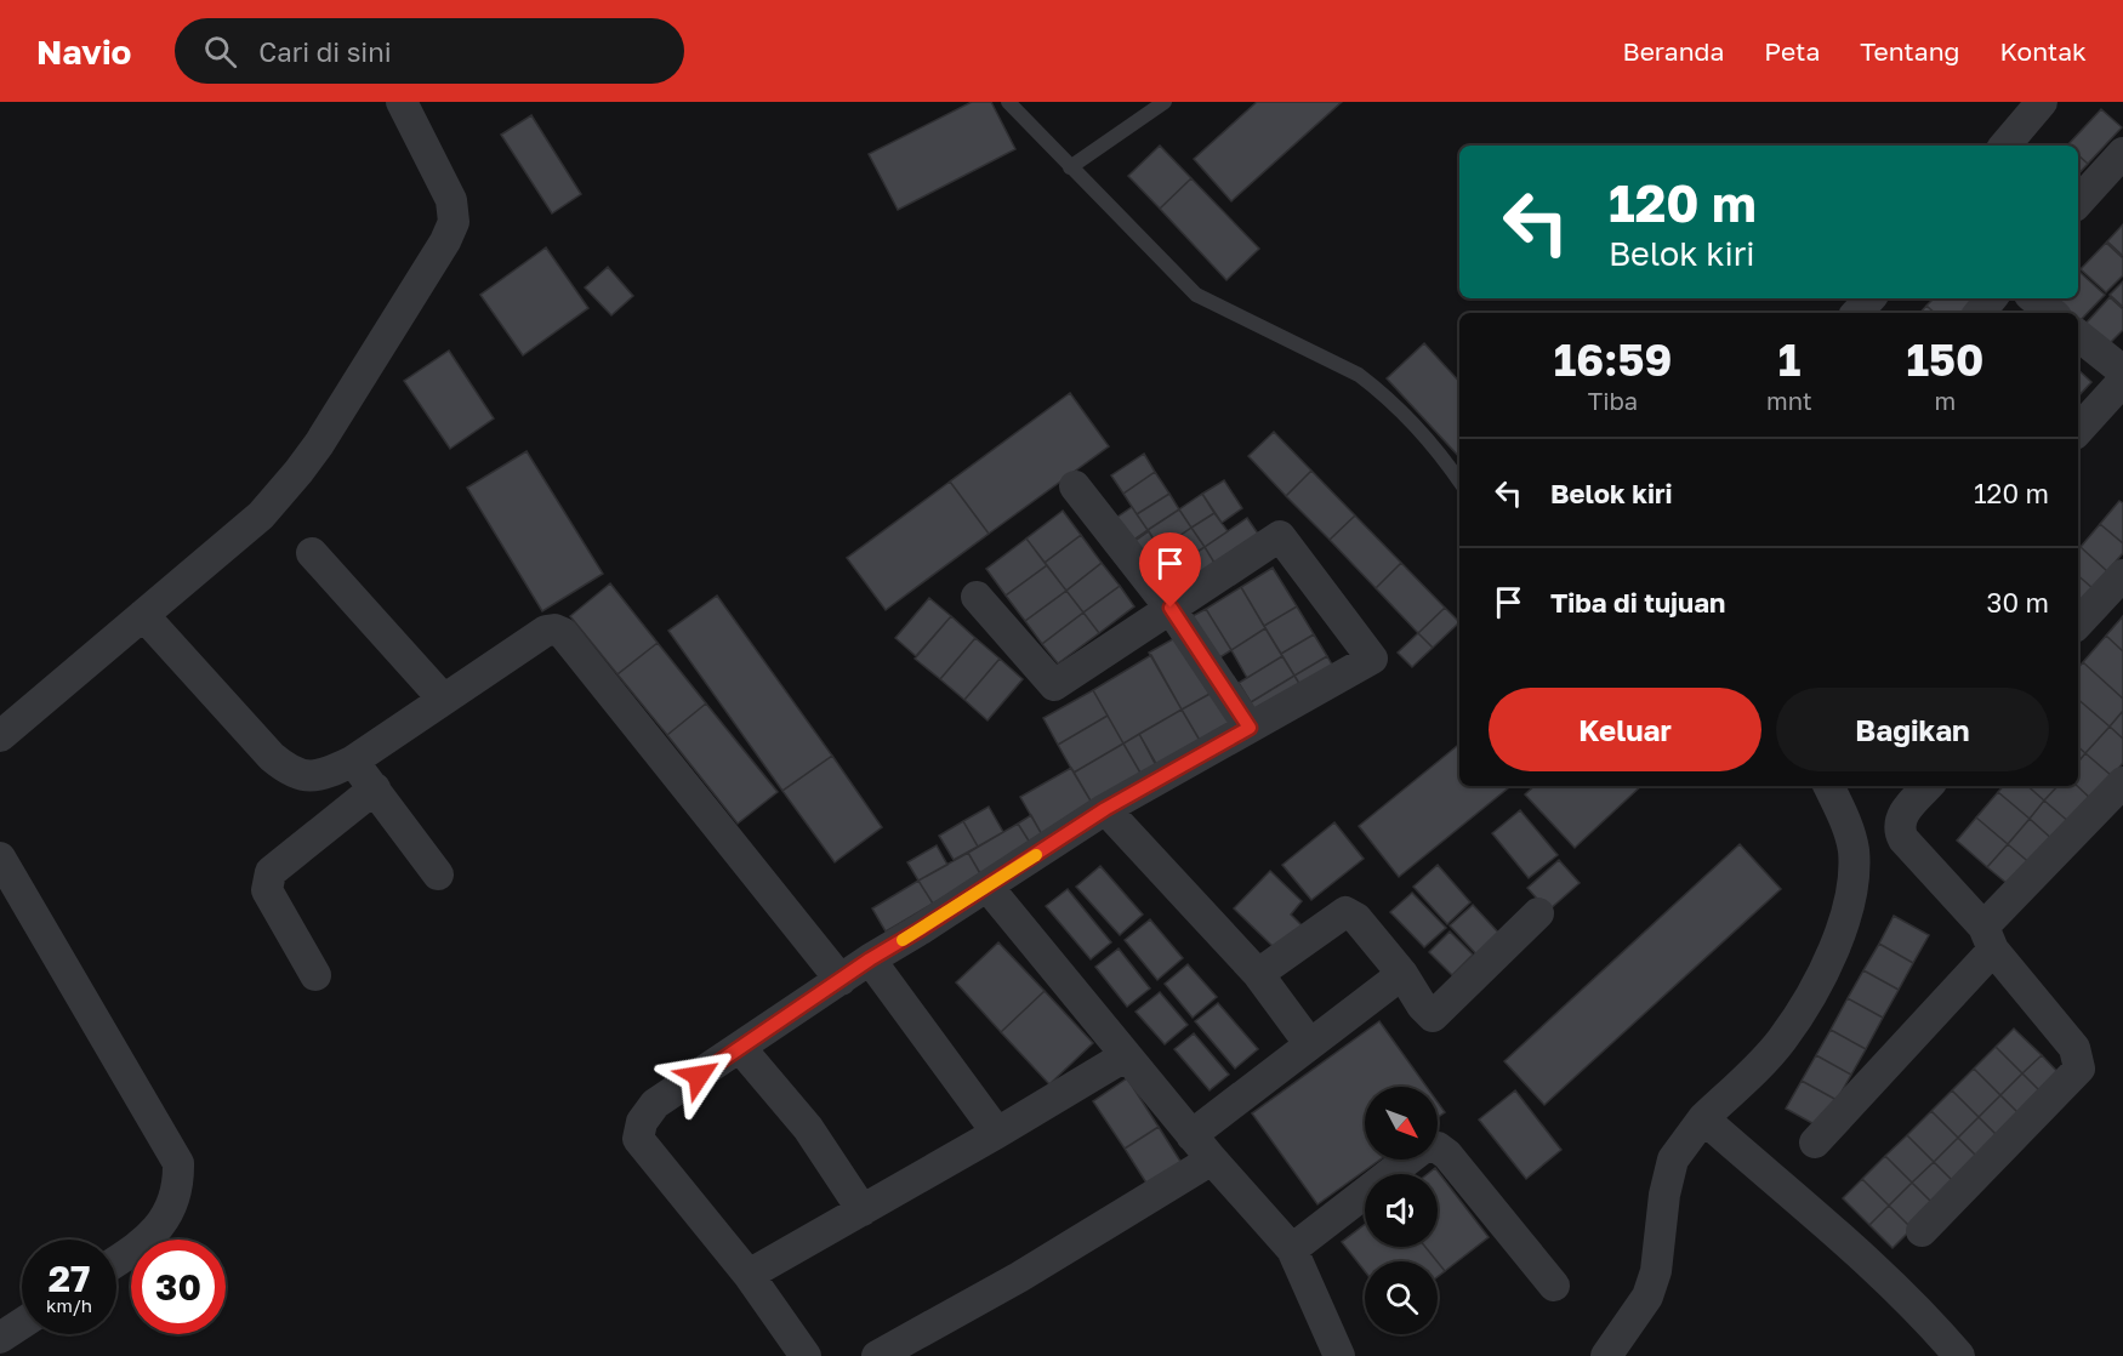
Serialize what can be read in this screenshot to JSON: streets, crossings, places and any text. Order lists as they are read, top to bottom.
{
  "north": "bottom right",
  "page": {
    "header": "Navio",
    "search": "Cari di sini",
    "nav": [
      "Beranda",
      "Peta",
      "Tentang",
      "Kontak"
    ],
    "turn": ["120 m", "Belok kiri"],
    "eta": [
      "16:59",
      "Tiba",
      "1",
      "mnt",
      "150",
      "m"
    ],
    "list": [
      {
        "name": "Belok kiri",
        "value": "120 m"
      },
      {
        "name": "Tiba di tujuan",
        "value": "30 m"
      }
    ],
    "buttons": ["Keluar", "Bagikan"],
    "speed": "27 km/h",
    "limit": "30"
  }
}
